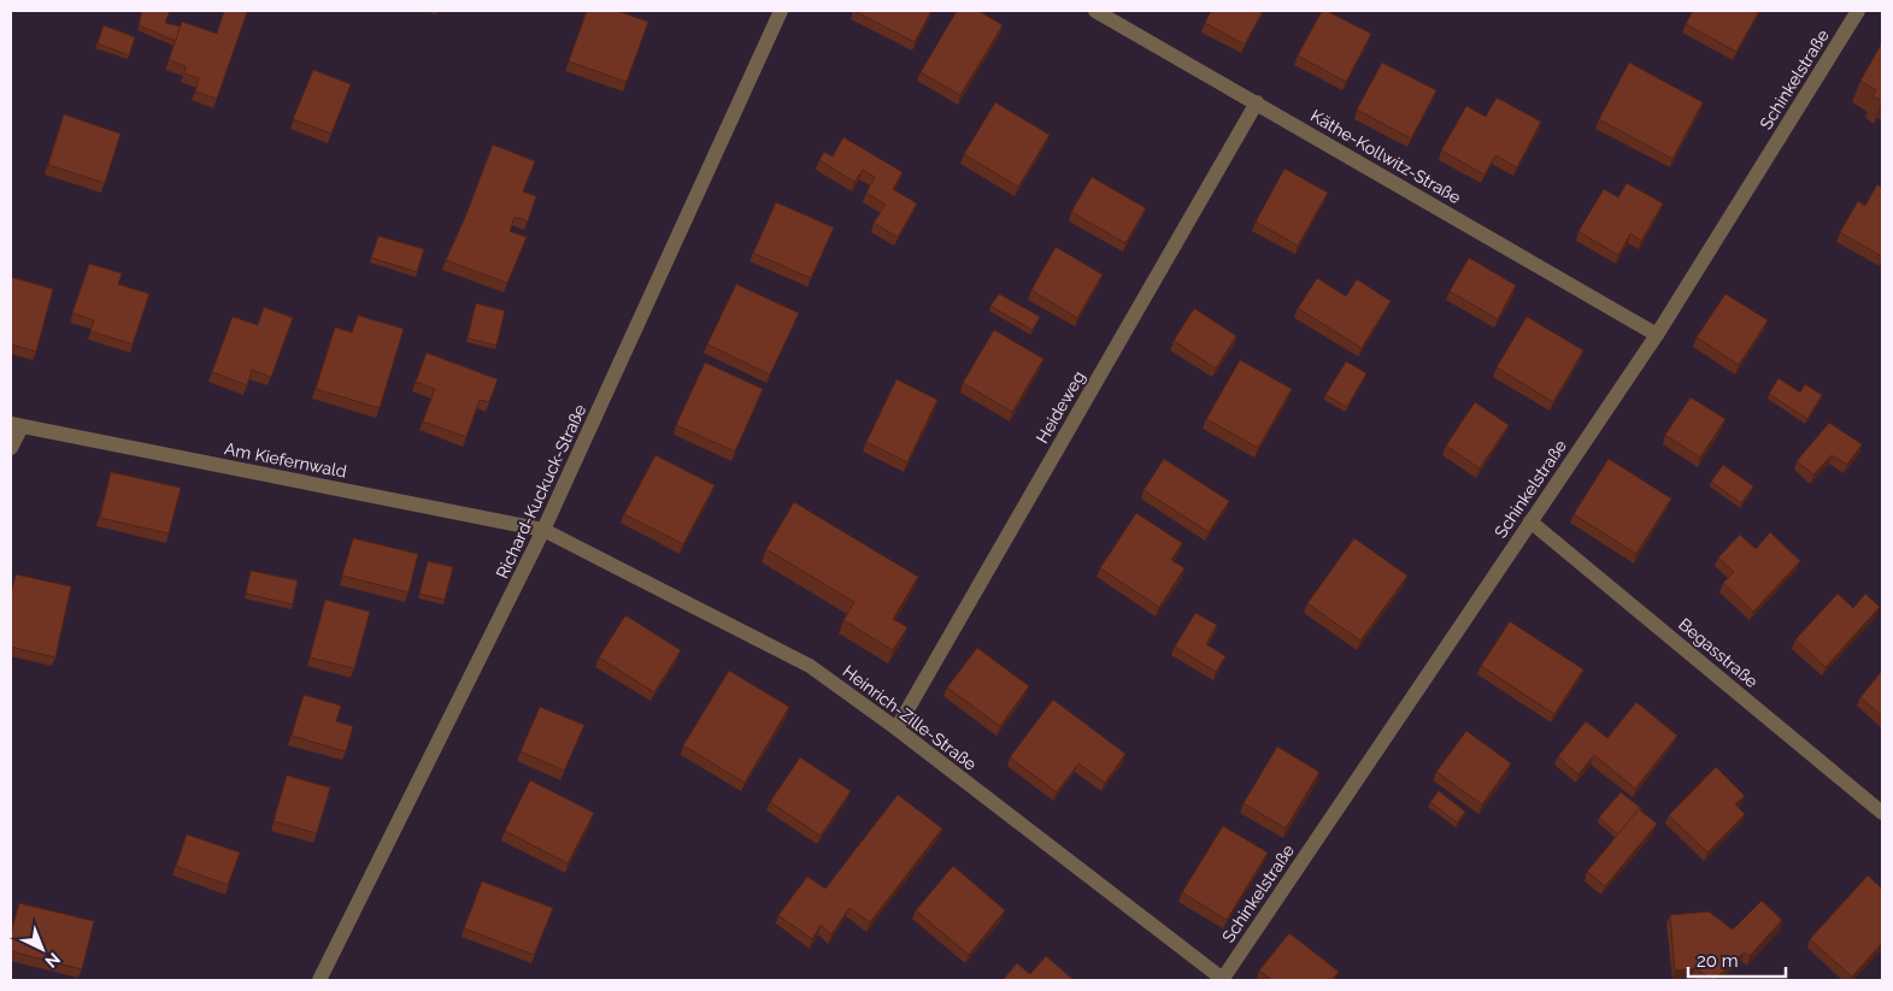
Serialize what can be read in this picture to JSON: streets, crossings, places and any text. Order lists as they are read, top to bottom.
{
  "streets": {
    "street": [
      "Schinkelstraße",
      "Käthe-Kollwitz-Straße",
      "Heideweg",
      "Am Kiefernwald",
      "Richard-Kuckuck-Straße",
      "Begasstraße",
      "Heinrich-Zille-Straße"
    ]
  },
  "crossings": [
    ["Schinkelstraße", "Käthe-Kollwitz-Straße"],
    ["Schinkelstraße", "Begasstraße"],
    ["Schinkelstraße", "Heinrich-Zille-Straße"],
    ["Käthe-Kollwitz-Straße", "Heideweg"],
    ["Heideweg", "Heinrich-Zille-Straße"],
    ["Am Kiefernwald", "Richard-Kuckuck-Straße"],
    ["Am Kiefernwald", "Heinrich-Zille-Straße"],
    ["Richard-Kuckuck-Straße", "Heinrich-Zille-Straße"]
  ],
  "scale_bar": "20 m",
  "north": "bottom right"
}
